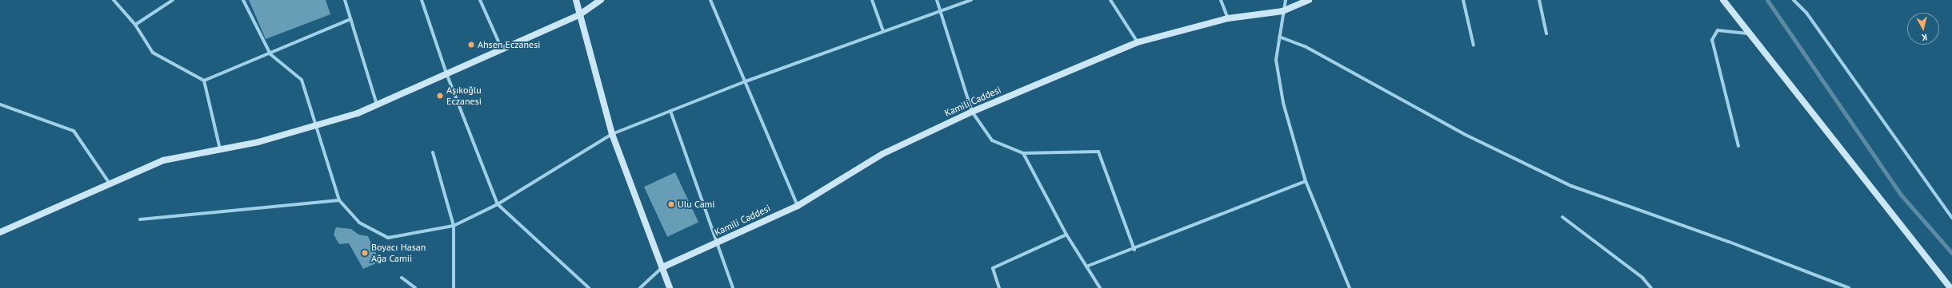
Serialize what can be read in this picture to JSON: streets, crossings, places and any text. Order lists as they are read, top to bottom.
{
  "streets": {
    "street": ["Kamili Caddesi"]
  },
  "places": [
    "Ahsen Eczanesi",
    "Aşıkoğlu Eczanesi",
    "Ulu Cami",
    "Boyacı Hasan Ağa Camii"
  ],
  "north": "bottom"
}
